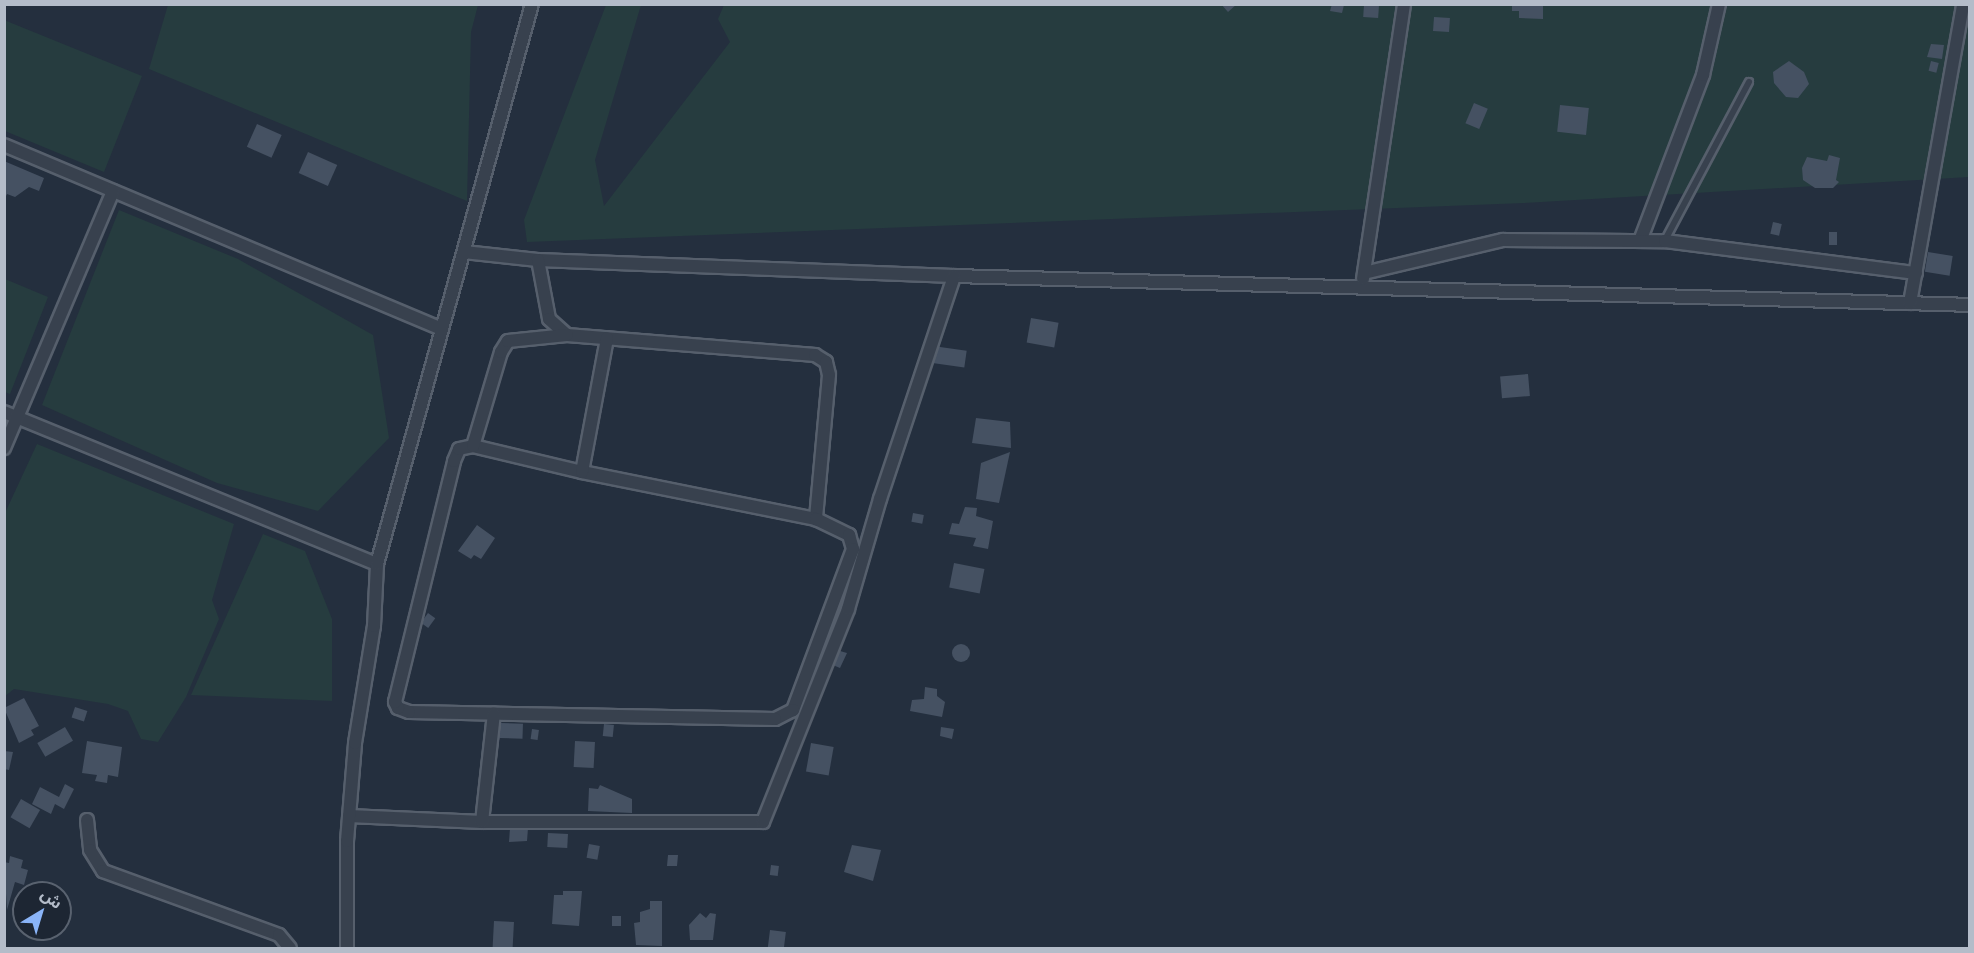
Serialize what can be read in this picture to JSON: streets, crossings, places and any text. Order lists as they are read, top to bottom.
{
  "north": "top right"
}
